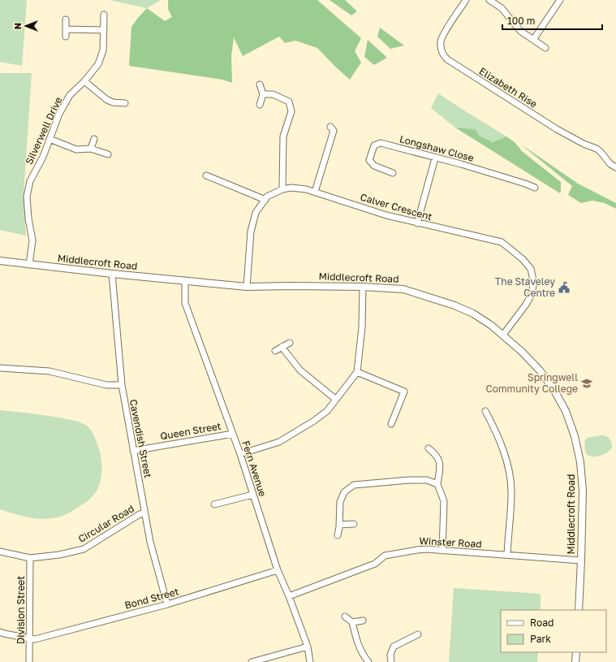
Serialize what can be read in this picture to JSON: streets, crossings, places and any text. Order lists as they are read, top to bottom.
{
  "streets": {
    "street": [
      "Elizabeth Rise",
      "Silverwell Drive",
      "Longshaw Close",
      "Calver Crescent",
      "Middlecroft Road",
      "Queen Street",
      "Cavendish Street",
      "Fern Avenue",
      "Circular Road",
      "Winster Road",
      "Bond Street",
      "Division Street"
    ]
  },
  "crossings": [
    ["Silverwell Drive", "Middlecroft Road"],
    ["Calver Crescent", "Middlecroft Road"],
    ["Middlecroft Road", "Cavendish Street"],
    ["Middlecroft Road", "Fern Avenue"],
    ["Middlecroft Road", "Winster Road"],
    ["Queen Street", "Cavendish Street"],
    ["Queen Street", "Fern Avenue"],
    ["Cavendish Street", "Circular Road"],
    ["Cavendish Street", "Bond Street"],
    ["Fern Avenue", "Winster Road"],
    ["Fern Avenue", "Bond Street"],
    ["Circular Road", "Division Street"],
    ["Bond Street", "Division Street"]
  ],
  "places": {
    "public building": ["The Staveley Centre"],
    "school or university": ["Springwell Community College"]
  },
  "legend": ["Road", "Park"],
  "scale_bar": "100 m",
  "north": "left"
}
